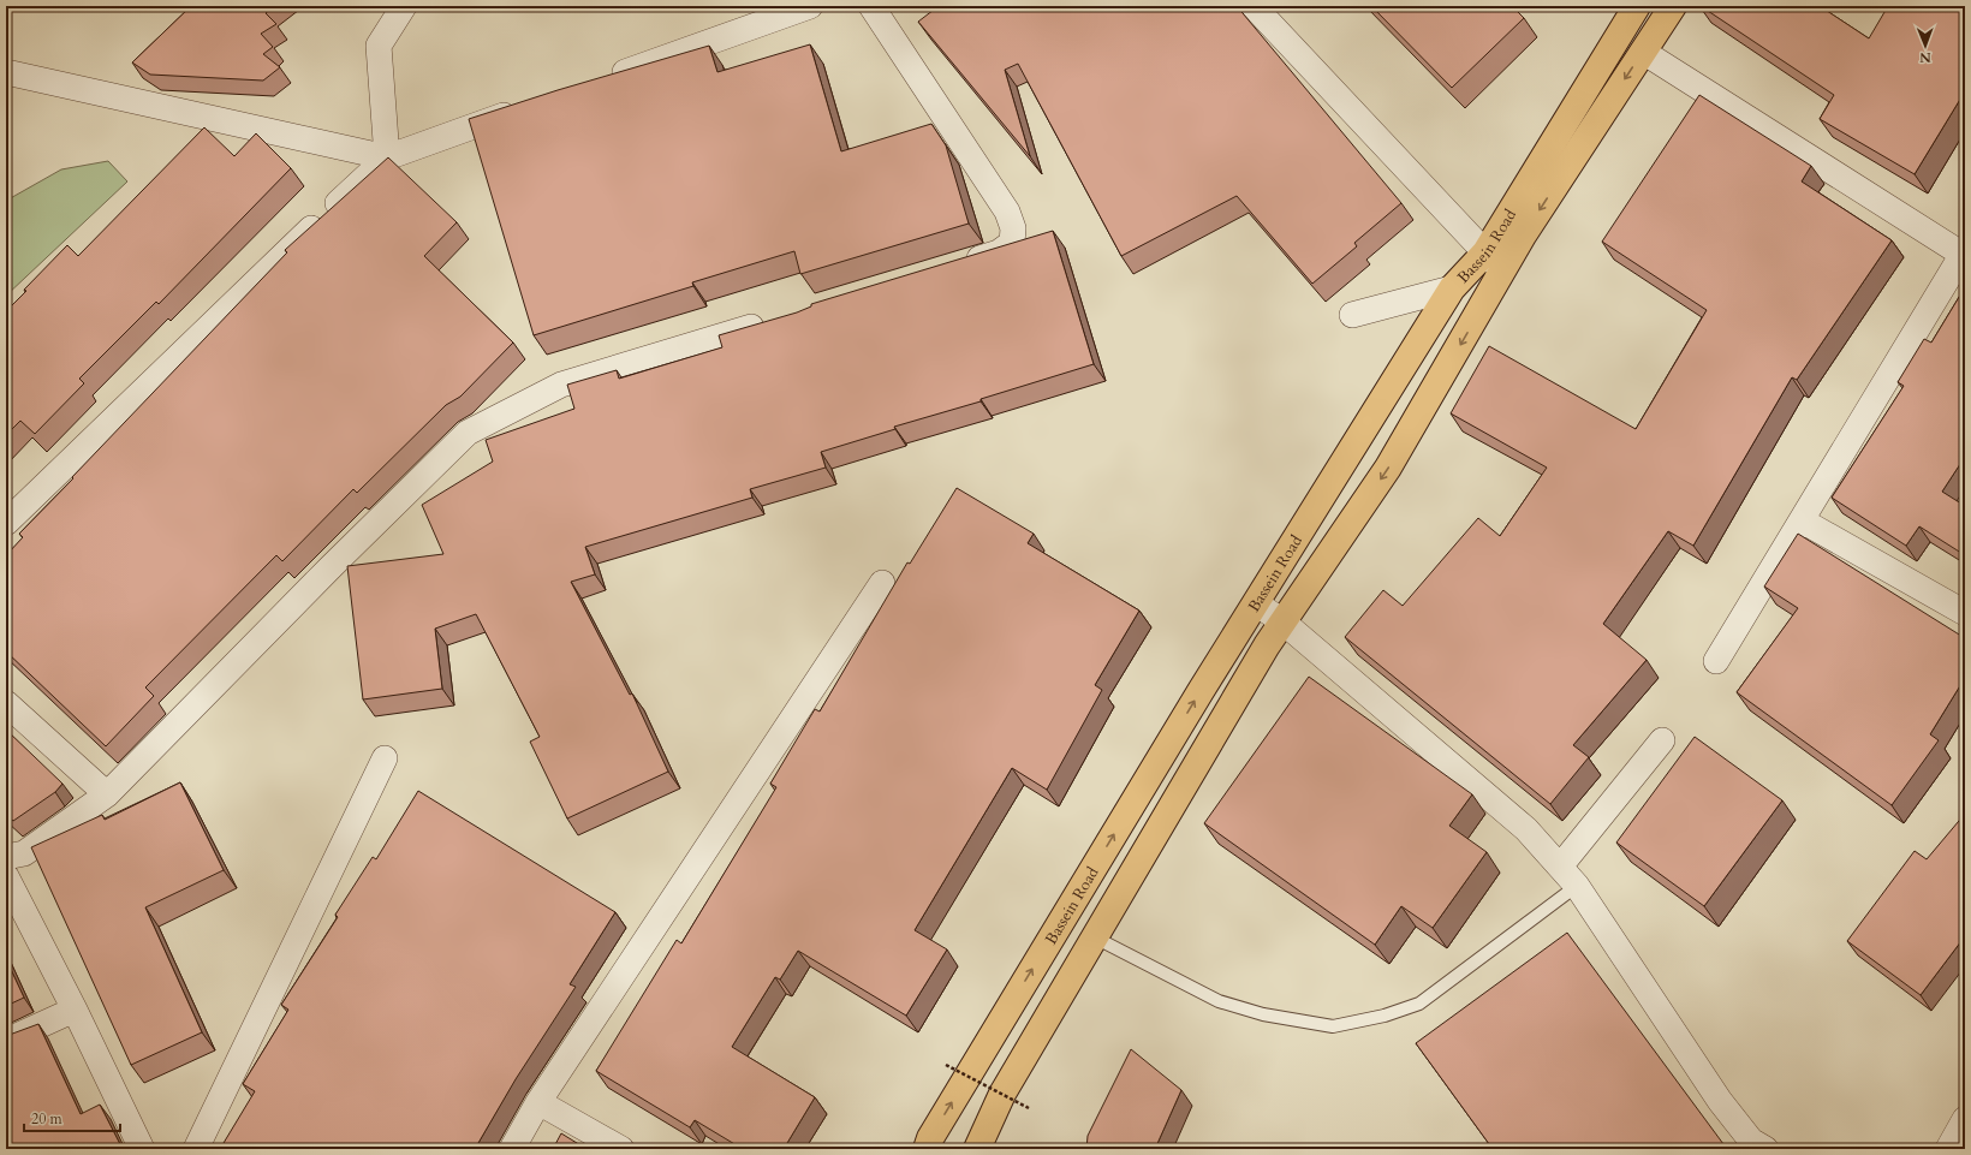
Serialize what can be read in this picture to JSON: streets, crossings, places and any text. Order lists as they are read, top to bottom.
{
  "streets": {
    "main road": ["Bassein Road"]
  },
  "scale_bar": "20 m",
  "north": "bottom"
}
